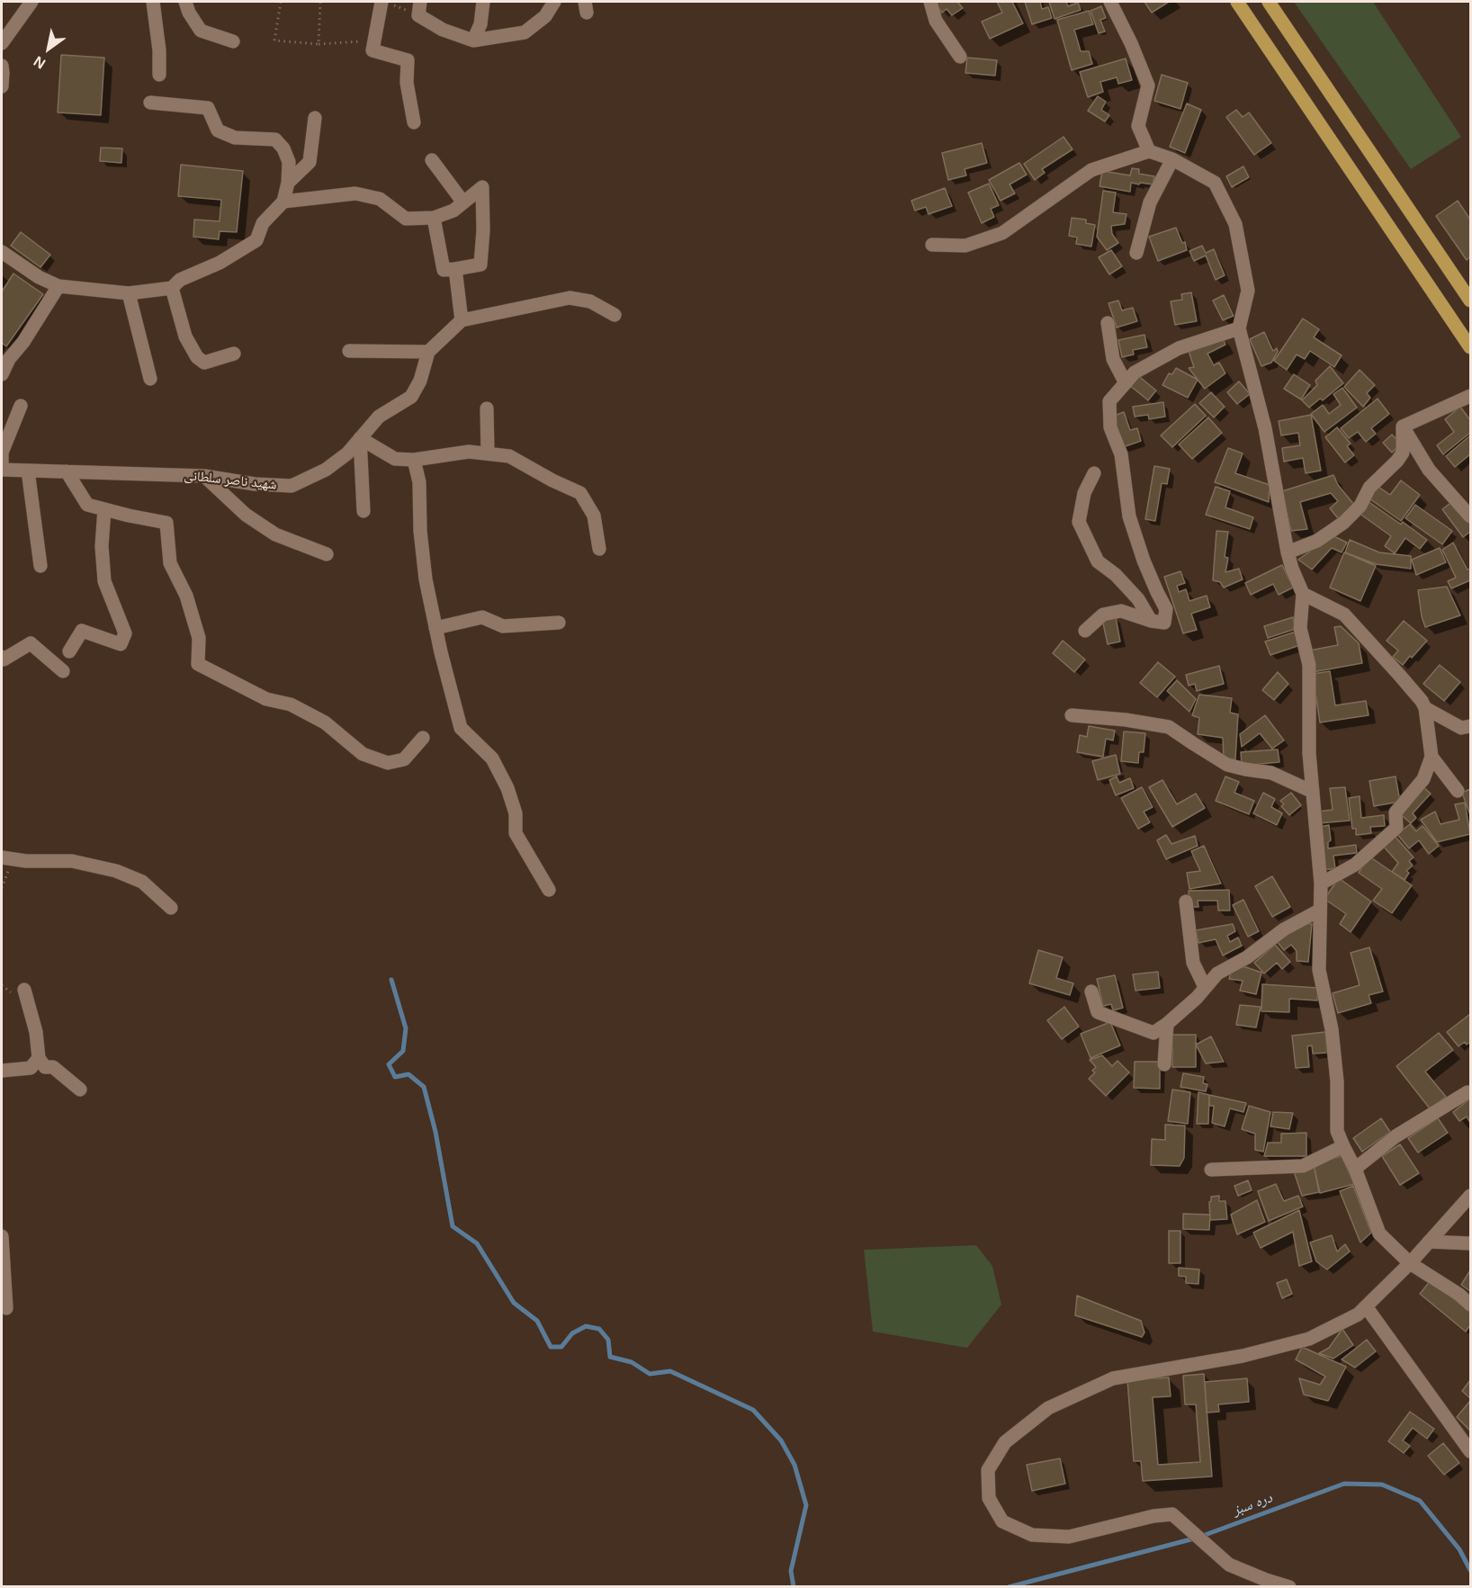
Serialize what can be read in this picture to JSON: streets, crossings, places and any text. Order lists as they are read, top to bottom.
{
  "streets": {
    "street": ["شهید ناصر سلطانی"]
  },
  "water": ["دره سبز"],
  "north": "bottom left"
}
